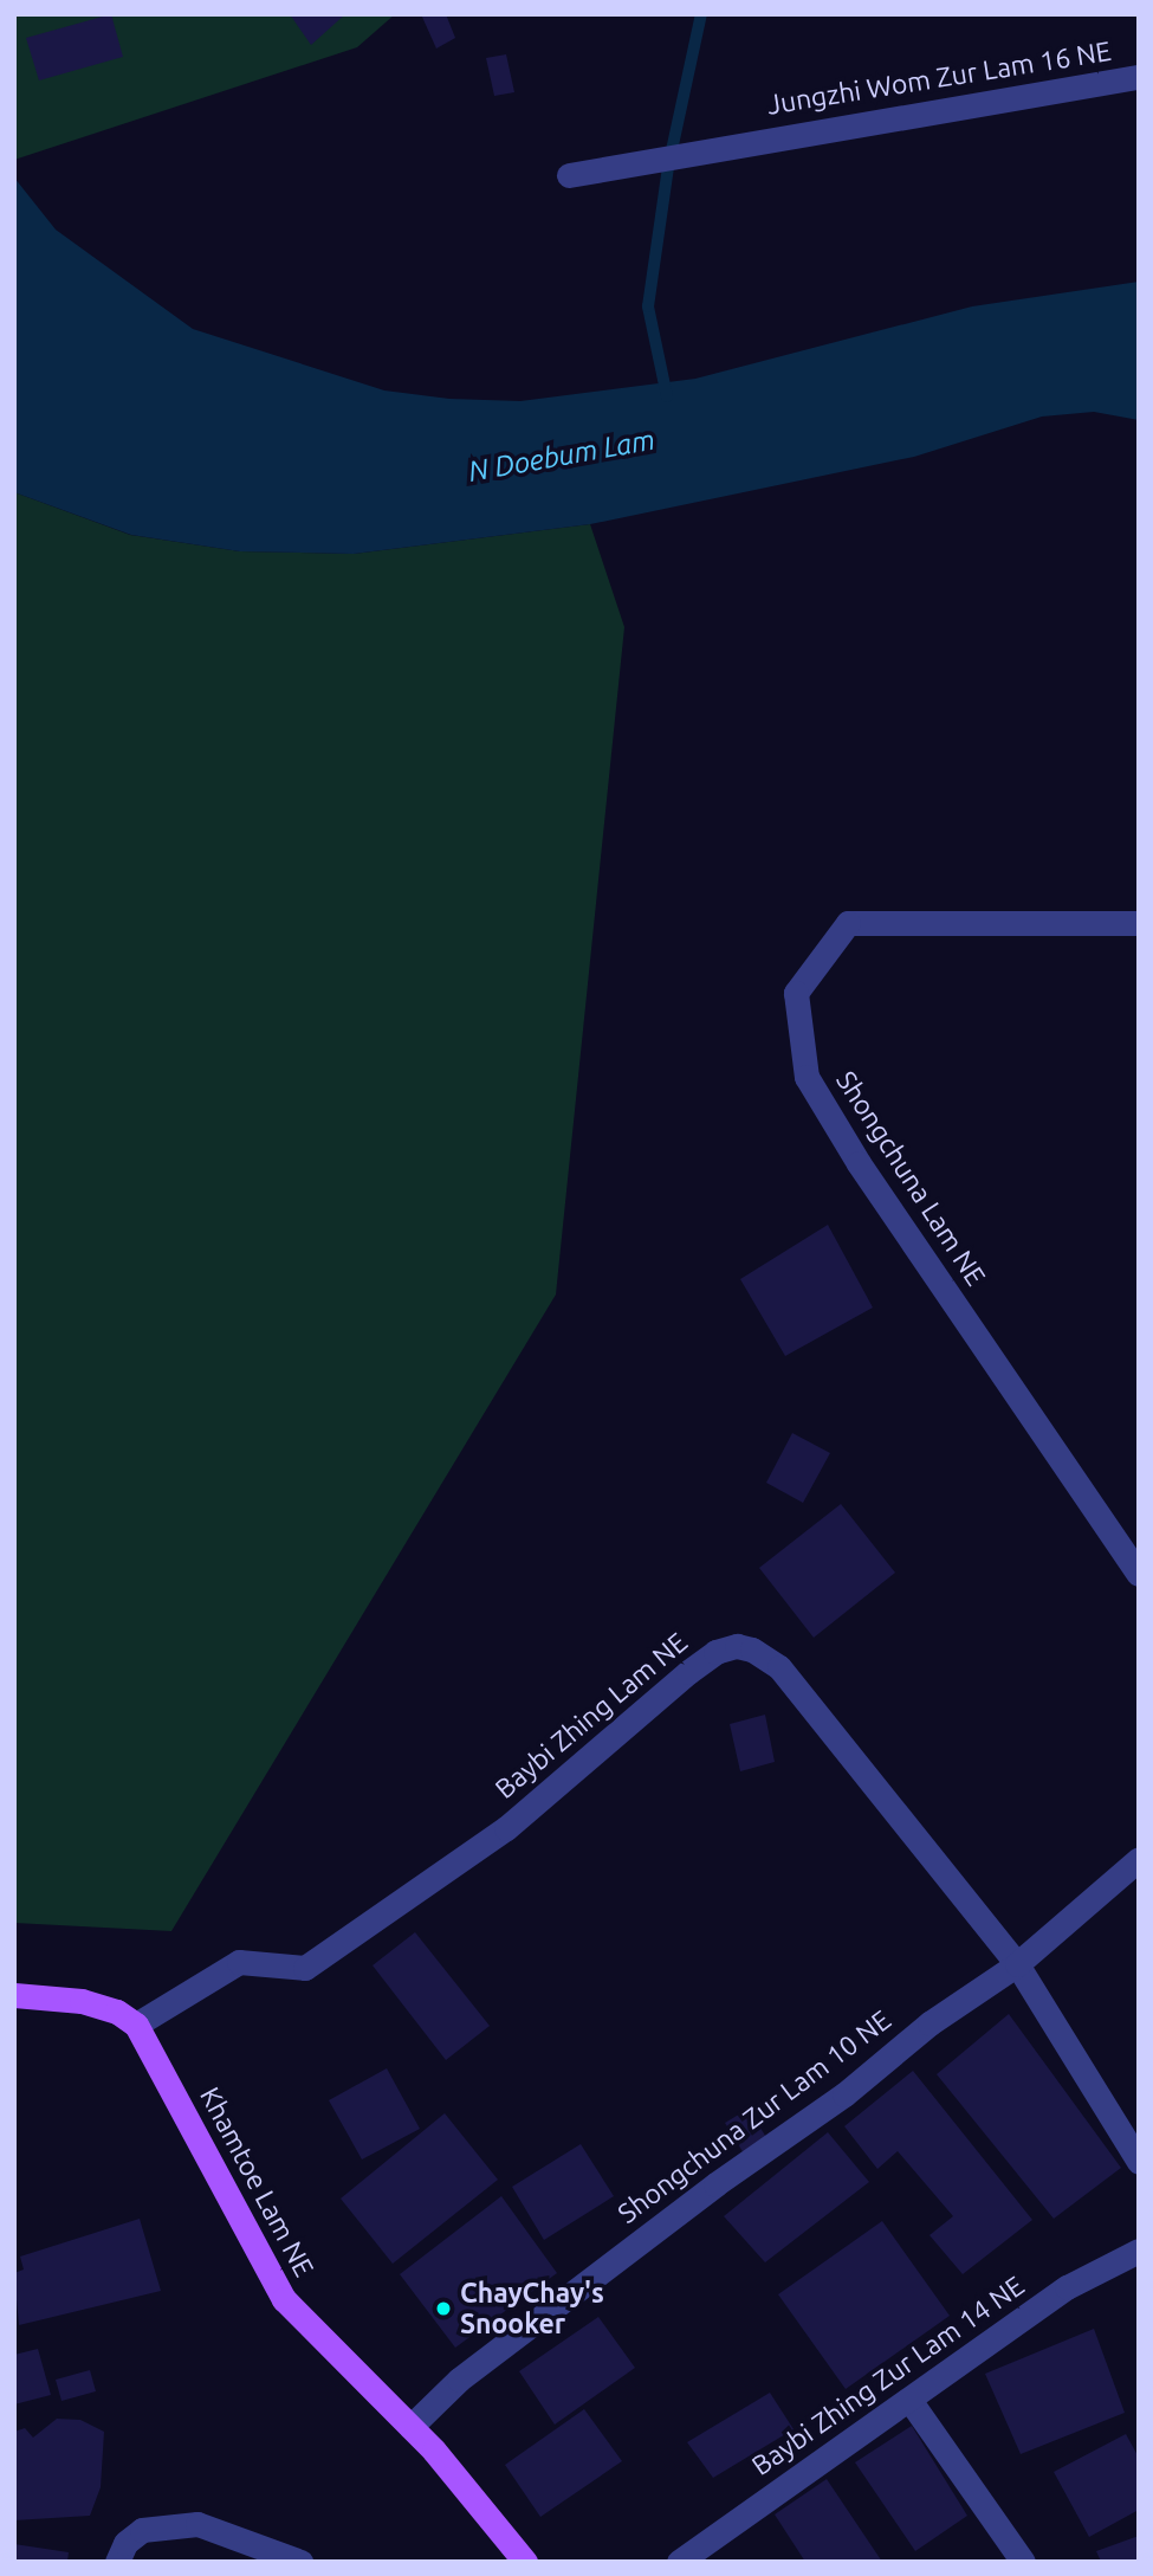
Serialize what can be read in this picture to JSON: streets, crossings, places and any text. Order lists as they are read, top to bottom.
{
  "streets": {
    "main road": ["Khamtoe Lam NE"],
    "street": [
      "Jungzhi Wom Zur Lam 16 NE",
      "Shongchuna Lam NE",
      "Baybi Zhing Lam NE",
      "Shongchuna Zur Lam 10 NE",
      "Baybi Zhing Zur Lam 14 NE"
    ]
  },
  "crossings": [
    ["Baybi Zhing Lam NE", "Shongchuna Zur Lam 10 NE"],
    ["Baybi Zhing Lam NE", "Khamtoe Lam NE"],
    ["Shongchuna Zur Lam 10 NE", "Khamtoe Lam NE"]
  ],
  "water": ["N Doebum Lam"],
  "places": ["ChayChay's Snooker"]
}
